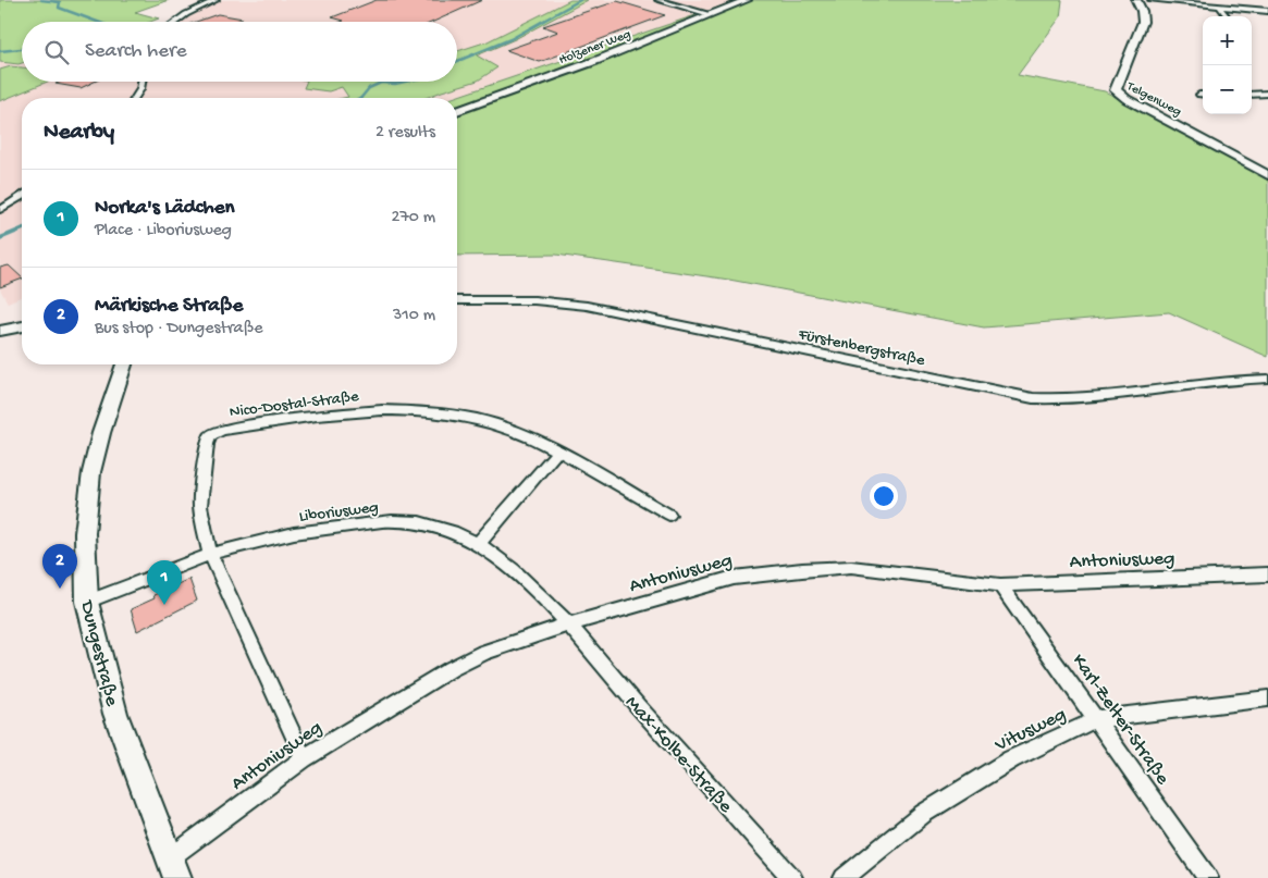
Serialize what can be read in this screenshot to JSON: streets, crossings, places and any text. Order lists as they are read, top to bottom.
{
  "streets": {
    "main road": ["Holzener Weg", "Telgenweg", "Dungestraße"],
    "street": [
      "Fürstenbergstraße",
      "Nico-Dostal-Straße",
      "Liboriusweg",
      "Antoniusweg",
      "Karl-Zelter-Straße",
      "Vitusweg",
      "Max-Kolbe-Straße"
    ]
  },
  "crossings": [
    ["Nico-Dostal-Straße", "Liboriusweg"],
    ["Nico-Dostal-Straße", "Antoniusweg"],
    ["Liboriusweg", "Antoniusweg"],
    ["Liboriusweg", "Dungestraße"],
    ["Liboriusweg", "Max-Kolbe-Straße"],
    ["Antoniusweg", "Dungestraße"],
    ["Antoniusweg", "Karl-Zelter-Straße"],
    ["Antoniusweg", "Max-Kolbe-Straße"],
    ["Karl-Zelter-Straße", "Vitusweg"]
  ],
  "page": {
    "map_buttons": ["+", "−"],
    "search": "Search here",
    "heading": ["Nearby", "2 results"],
    "list": [
      {
        "mark": "1",
        "name": "Norka's Lädchen",
        "note": "Place · Liboriusweg",
        "value": "270 m"
      },
      {
        "mark": "2",
        "name": "Märkische Straße",
        "note": "Bus stop · Dungestraße",
        "value": "310 m"
      }
    ],
    "pins": ["2", "1"]
  }
}
